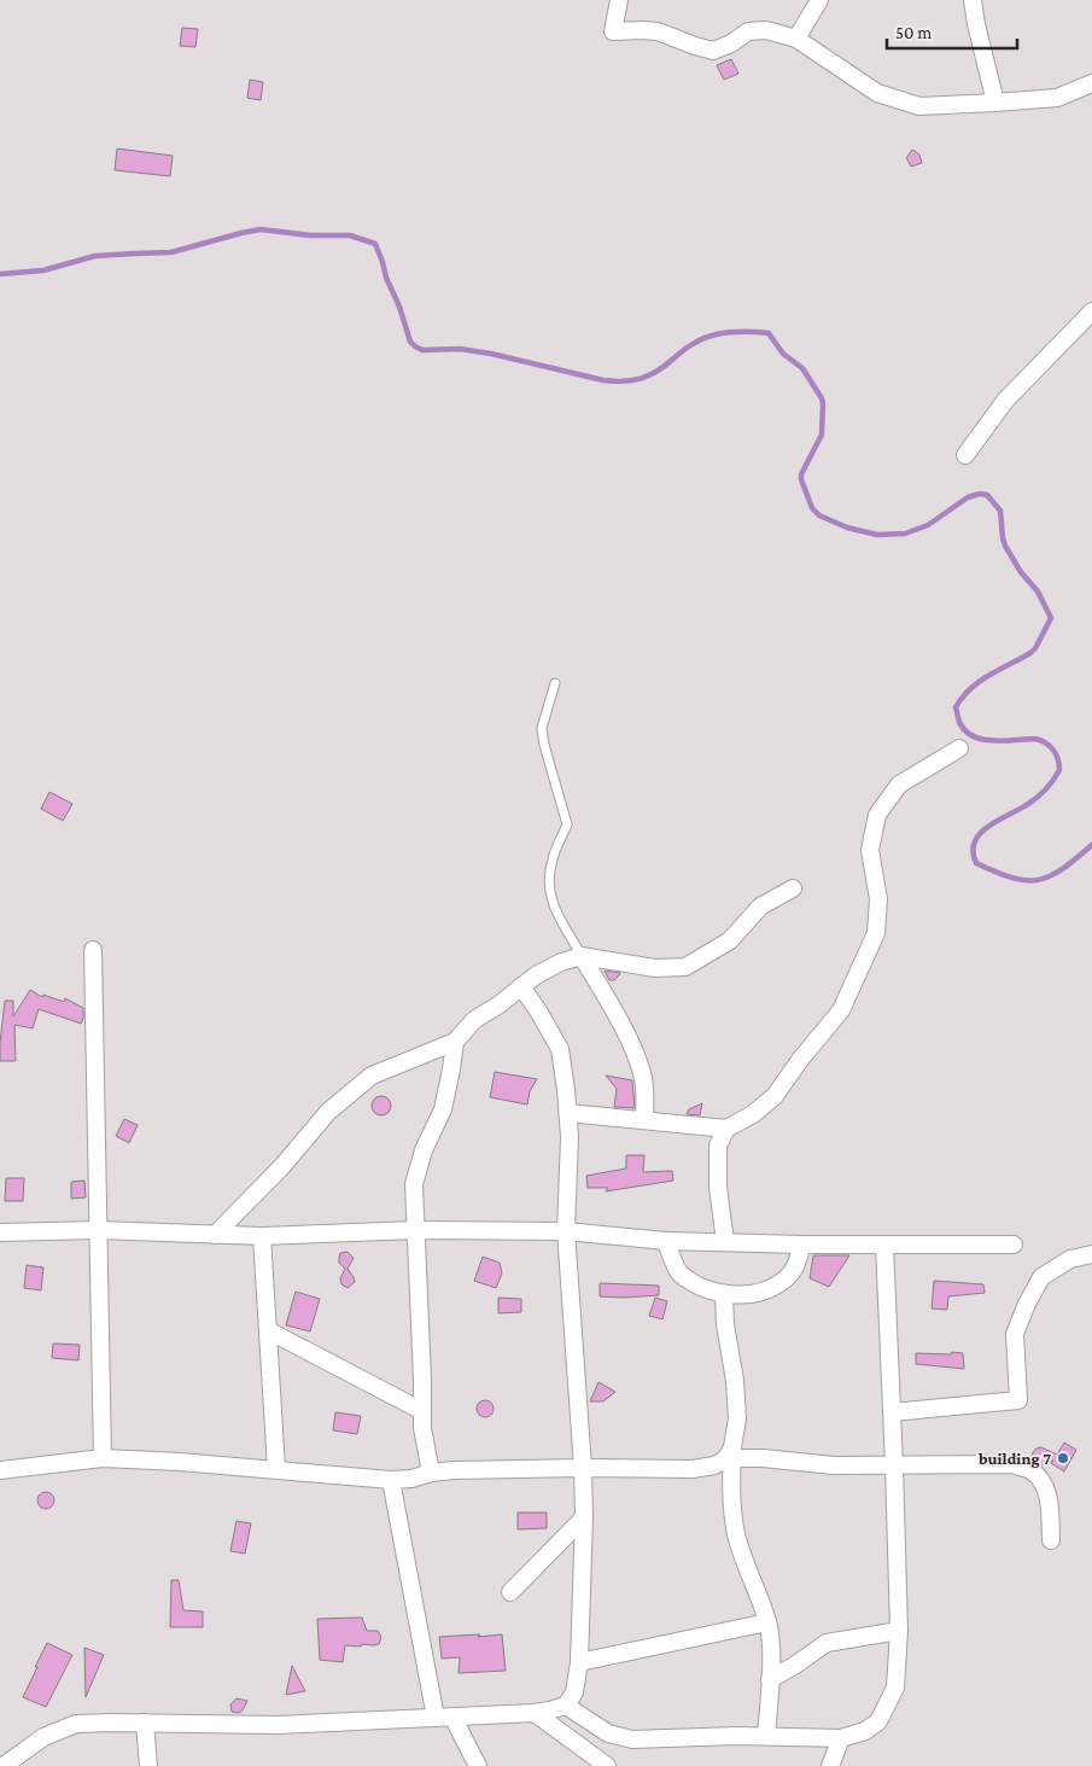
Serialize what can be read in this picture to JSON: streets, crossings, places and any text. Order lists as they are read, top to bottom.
{
  "places": ["building 7"],
  "scale_bar": "50 m"
}
